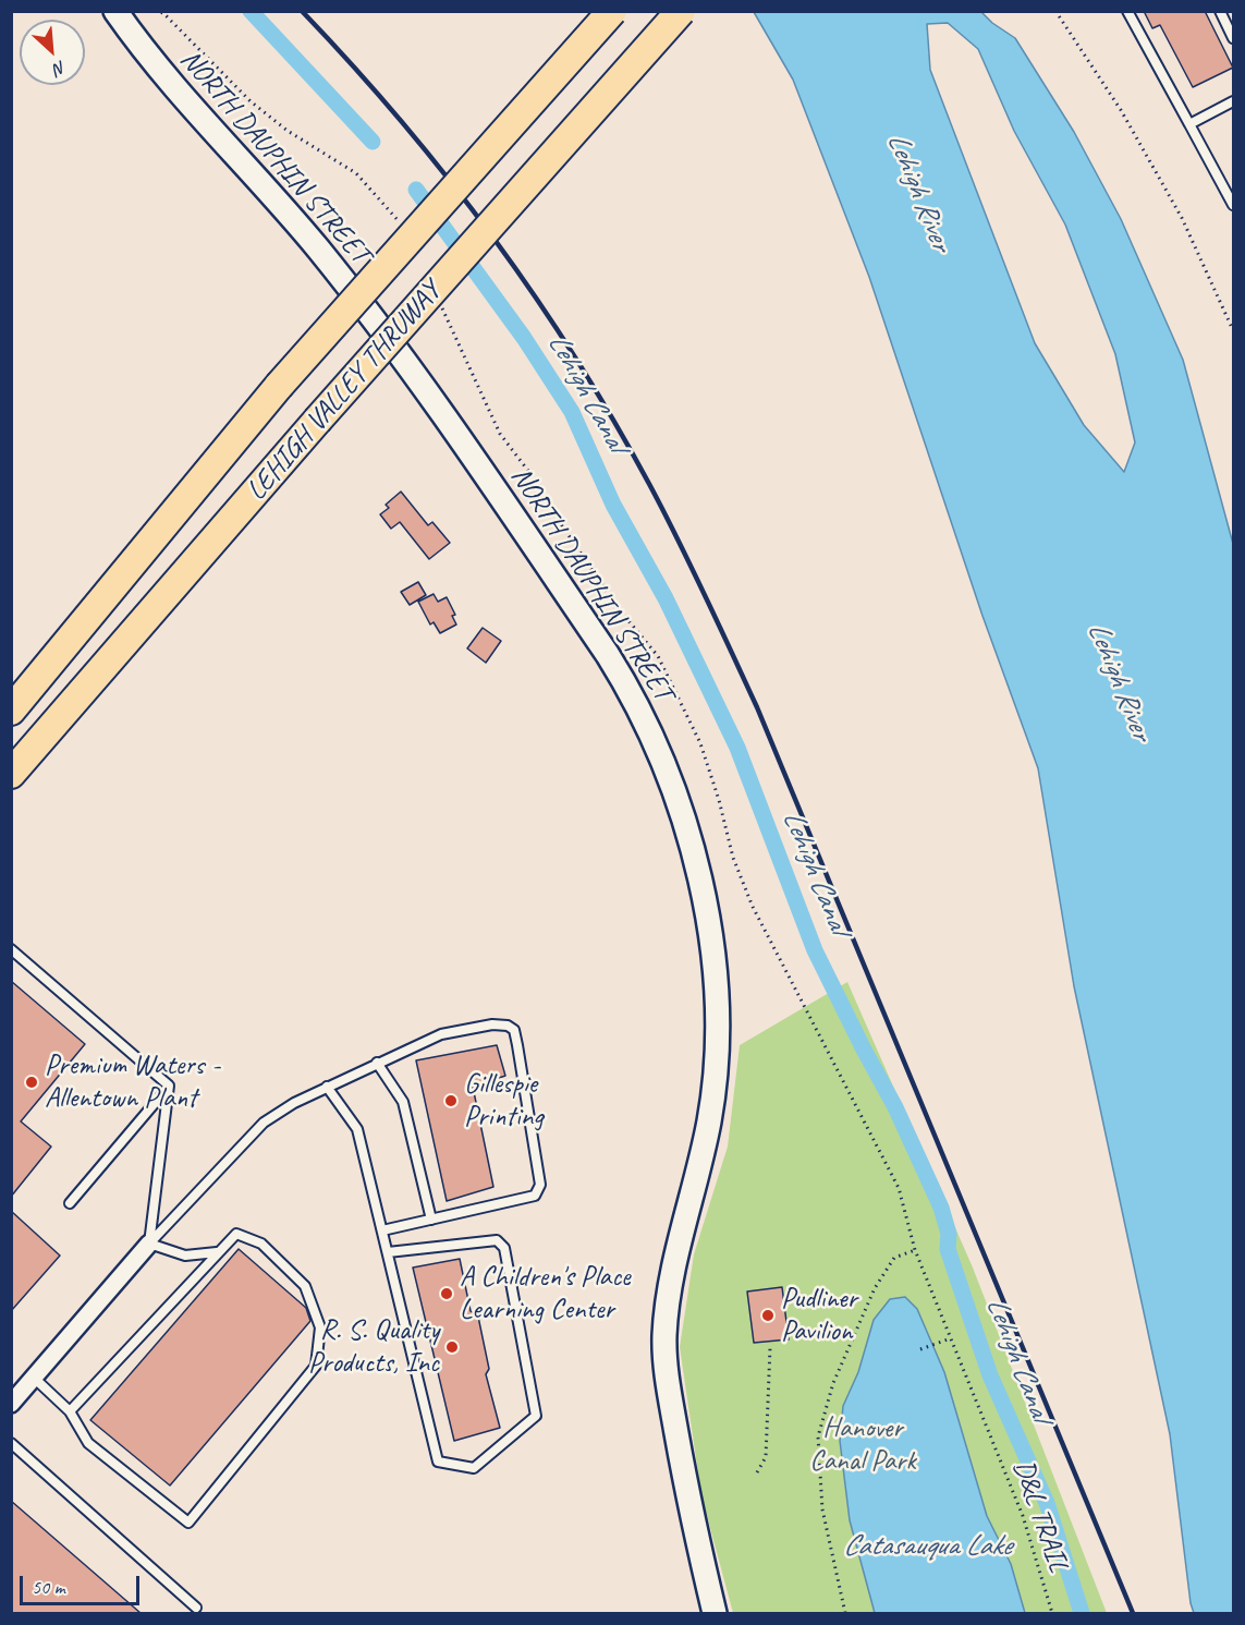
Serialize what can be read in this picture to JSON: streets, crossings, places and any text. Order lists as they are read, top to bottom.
{
  "streets": {
    "highway": ["LEHIGH VALLEY THRUWAY"],
    "street": ["NORTH DAUPHIN STREET"],
    "path": ["D&L TRAIL"]
  },
  "water": ["Lehigh River", "Lehigh Canal", "Catasauqua Lake"],
  "parks": ["Hanover Canal Park"],
  "places": [
    "Premium Waters - Allentown Plant",
    "Gillespie Printing",
    "A Children's Place Learning Center",
    "Pudliner Pavilion",
    "R. S. Quality Products, Inc"
  ],
  "scale_bar": "50 m",
  "north": "bottom right"
}
